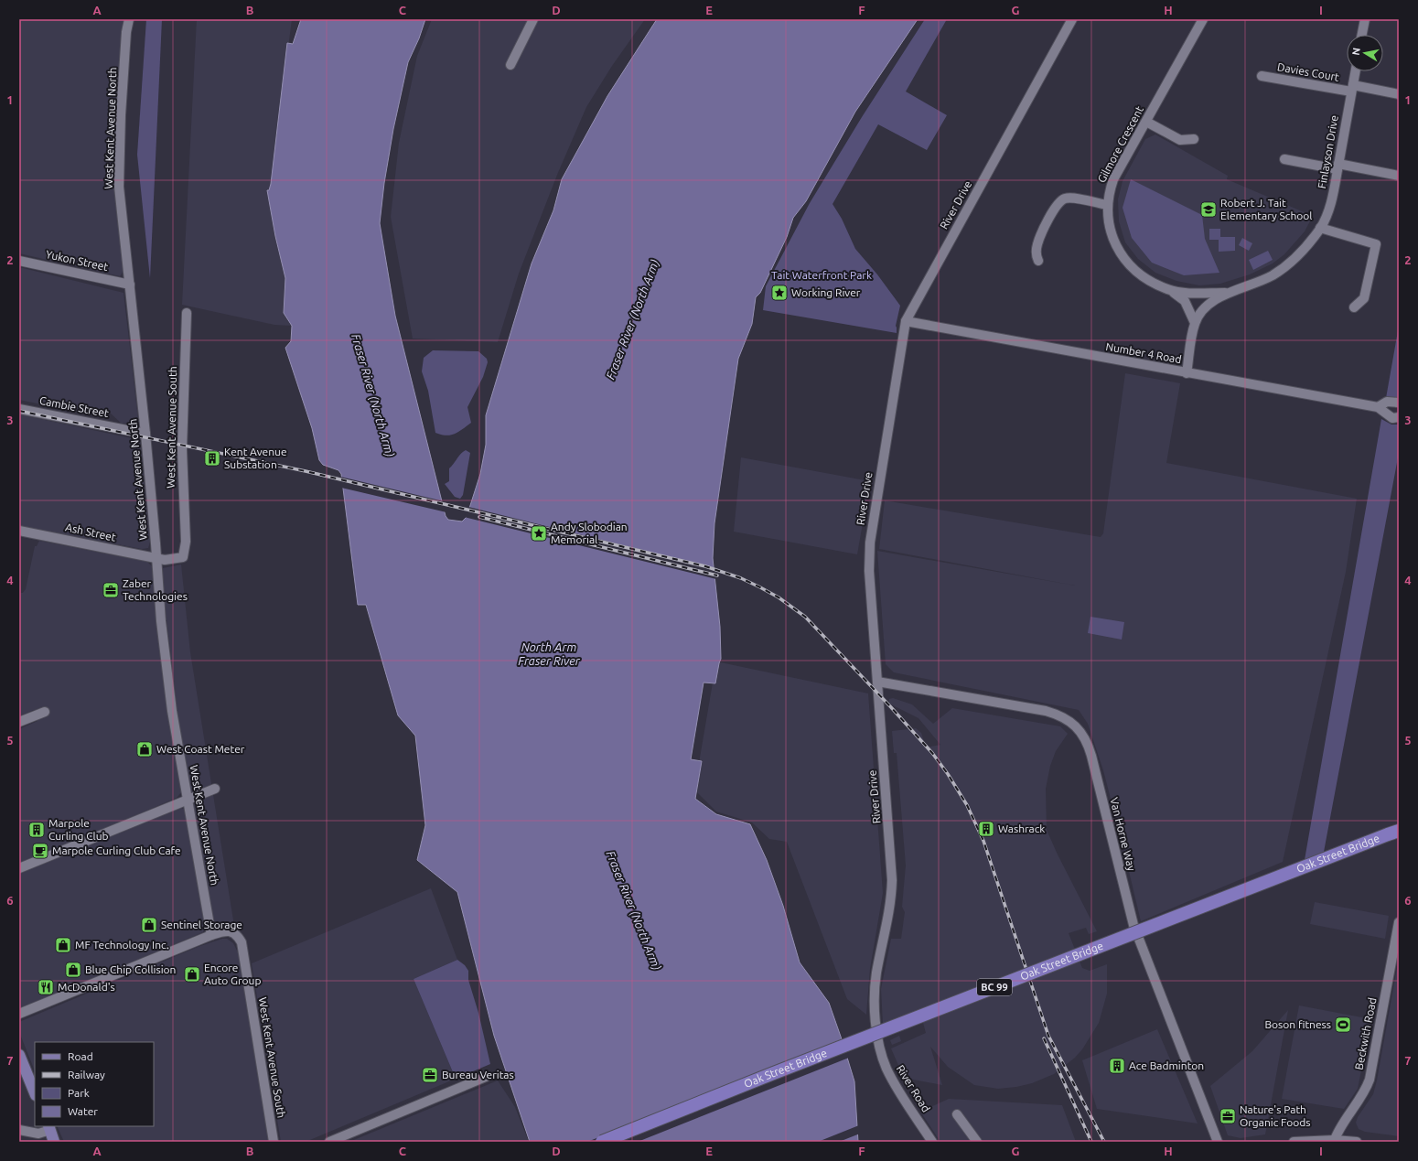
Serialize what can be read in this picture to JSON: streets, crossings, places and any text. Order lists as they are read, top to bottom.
{
  "streets": {
    "highway": ["Oak Street Bridge", "BC 99"],
    "street": [
      "Davies Court",
      "West Kent Avenue North",
      "Gilmore Crescent",
      "Finlayson Drive",
      "River Drive",
      "Yukon Street",
      "Number 4 Road",
      "Cambie Street",
      "West Kent Avenue South",
      "Ash Street",
      "Van Horne Way",
      "Beckwith Road",
      "River Road"
    ]
  },
  "crossings": [
    ["Davies Court", "Finlayson Drive"],
    ["West Kent Avenue North", "Yukon Street"],
    ["West Kent Avenue North", "Cambie Street"],
    ["West Kent Avenue North", "West Kent Avenue South"],
    ["West Kent Avenue North", "Ash Street"],
    ["Gilmore Crescent", "Finlayson Drive"],
    ["Finlayson Drive", "Number 4 Road"],
    ["River Drive", "Number 4 Road"],
    ["River Drive", "Van Horne Way"],
    ["River Drive", "River Road"],
    ["West Kent Avenue South", "Ash Street"]
  ],
  "water": ["Fraser River (North Arm)", "North Arm Fraser River"],
  "parks": ["Tait Waterfront Park"],
  "places": {
    "school or university": ["Robert J. Tait Elementary School"],
    "place": ["Working River", "Andy Slobodian Memorial"],
    "building": [
      "Kent Avenue Substation",
      "Washrack",
      "Marpole Curling Club",
      "Ace Badminton"
    ],
    "office": ["Zaber Technologies", "Bureau Veritas", "Nature's Path Organic Foods"],
    "shop": [
      "West Coast Meter",
      "Sentinel Storage",
      "MF Technology Inc.",
      "Blue Chip Collision",
      "Encore Auto Group"
    ],
    "cafe": ["Marpole Curling Club Cafe"],
    "restaurant": ["McDonald's"],
    "sports": ["Boson fitness"]
  },
  "legend": [
    "Road",
    "Railway",
    "Park",
    "Water"
  ],
  "north": "left",
  "grid": {
    "columns": [
      "A",
      "B",
      "C",
      "D",
      "E",
      "F",
      "G",
      "H",
      "I"
    ],
    "rows": [
      "1",
      "2",
      "3",
      "4",
      "5",
      "6",
      "7"
    ]
  }
}
